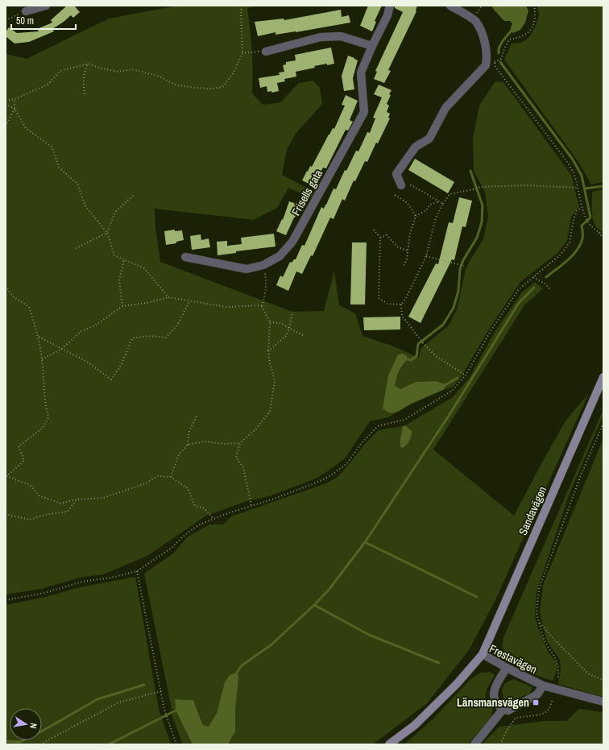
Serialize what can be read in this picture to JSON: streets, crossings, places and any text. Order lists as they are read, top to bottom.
{
  "streets": {
    "street": ["Frisells gata", "Sandavägen", "Frestavägen"]
  },
  "crossings": [
    ["Sandavägen", "Frestavägen"]
  ],
  "places": {
    "transit": ["Länsmansvägen"]
  },
  "scale_bar": "50 m",
  "north": "right"
}
